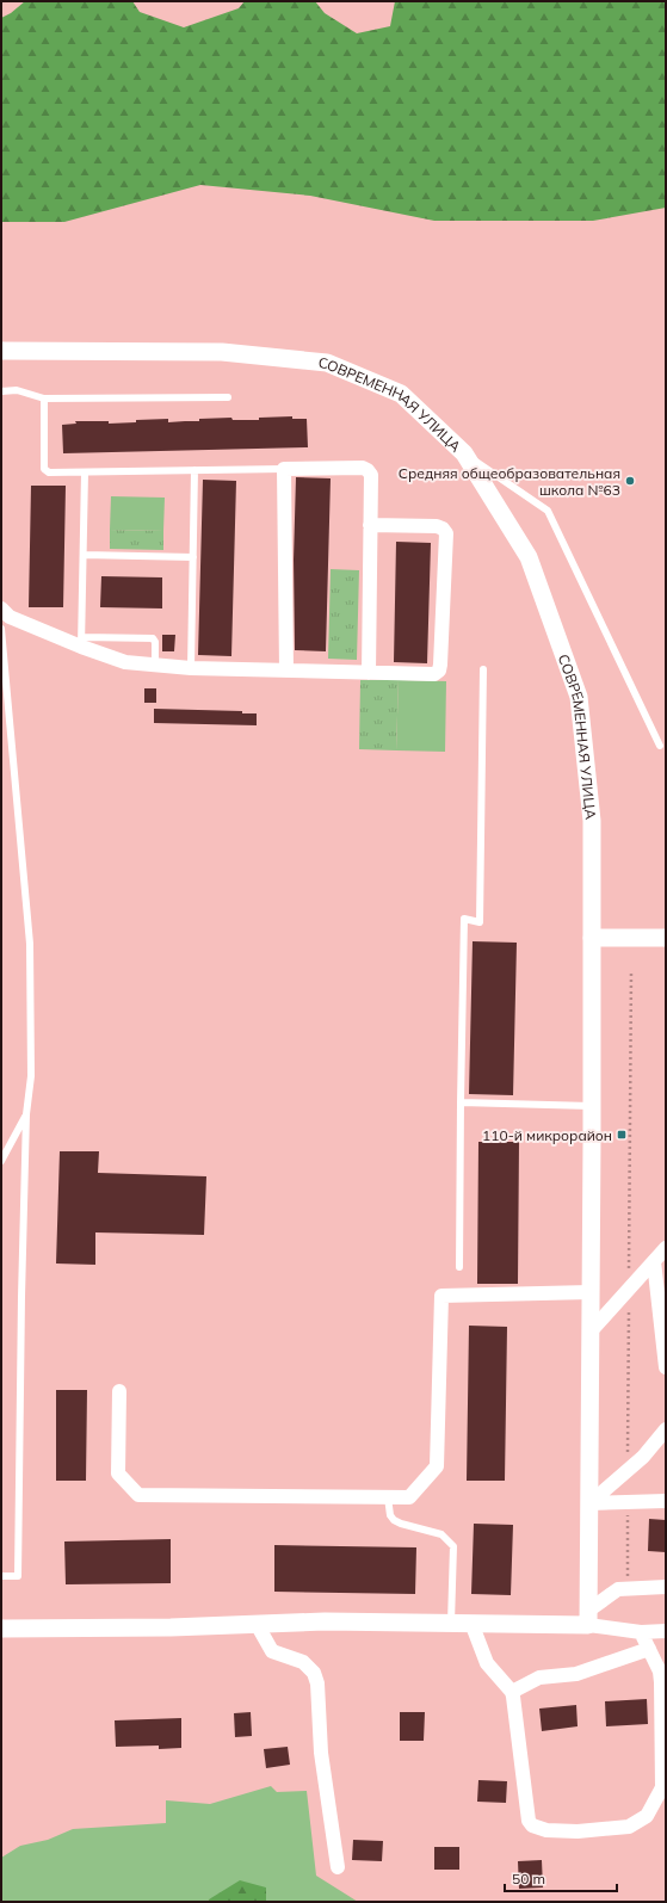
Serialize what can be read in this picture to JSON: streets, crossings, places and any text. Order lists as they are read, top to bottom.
{
  "streets": {
    "street": ["СОВРЕМЕННАЯ УЛИЦА"]
  },
  "places": {
    "other": ["Средняя общеобразовательная школа №63"],
    "transit": ["110-й микрорайон"]
  },
  "scale_bar": "50 m"
}
